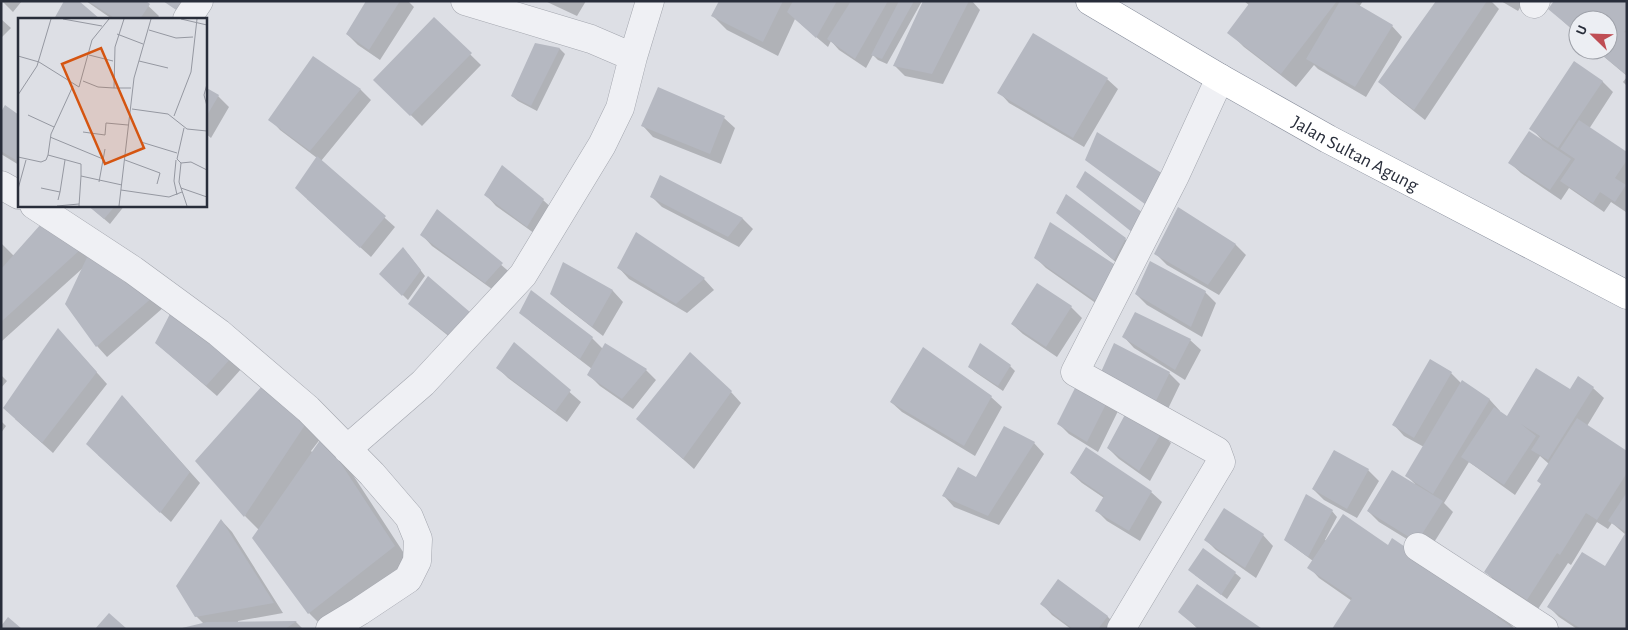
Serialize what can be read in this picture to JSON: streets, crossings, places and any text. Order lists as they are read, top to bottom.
{
  "streets": {
    "highway": ["Jalan Sultan Agung"]
  },
  "north": "top left"
}
